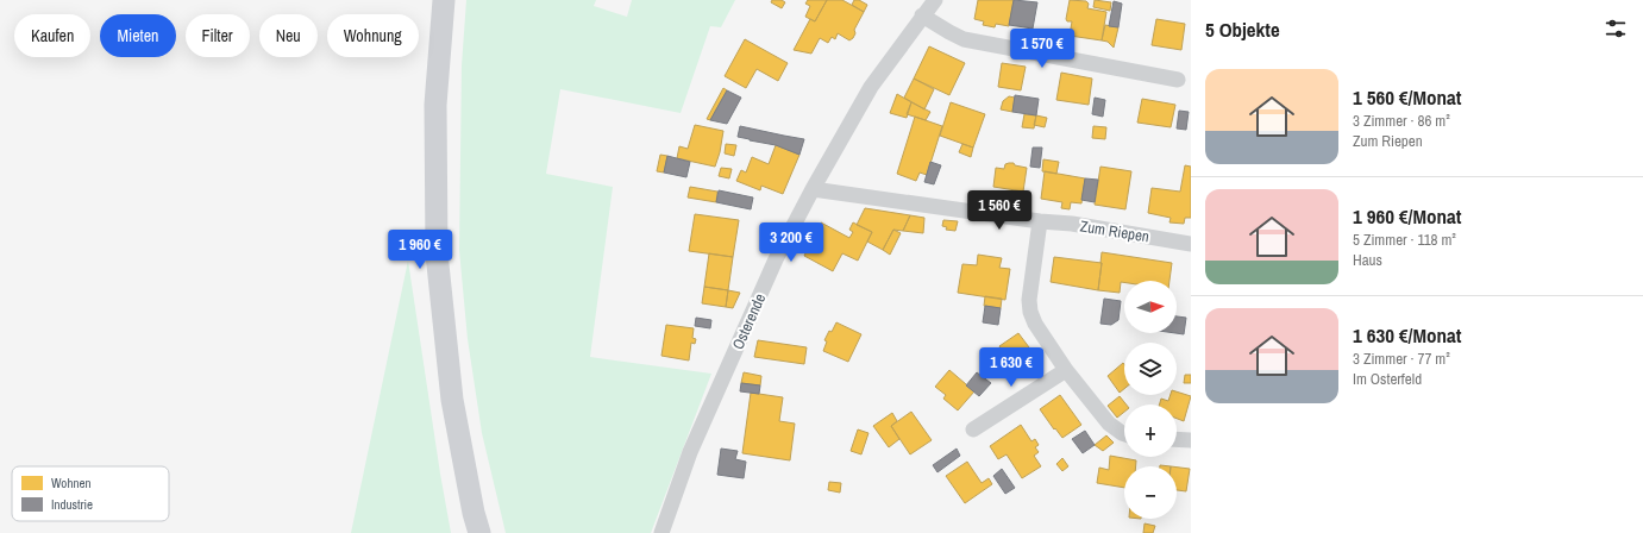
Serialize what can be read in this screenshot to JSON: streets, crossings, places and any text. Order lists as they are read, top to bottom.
{
  "streets": {
    "street": ["Zum Riepen", "Osterende"]
  },
  "crossings": [
    ["Zum Riepen", "Osterende"]
  ],
  "legend": ["Wohnen", "Industrie"],
  "north": "right",
  "page": {
    "heading": "5 Objekte",
    "chip": [
      "Kaufen",
      "Mieten",
      "Filter",
      "Neu",
      "Wohnung"
    ],
    "price": [
      "1 570 €",
      "1 560 €",
      "3 200 €",
      "1 960 €",
      "1 630 €"
    ],
    "list": [
      {
        "name": "1 560 €/Monat",
        "note": "3 Zimmer · 86 m² · Zum Riepen"
      },
      {
        "name": "1 960 €/Monat",
        "note": "5 Zimmer · 118 m² · Haus"
      },
      {
        "name": "1 630 €/Monat",
        "note": "3 Zimmer · 77 m² · Im Osterfeld"
      }
    ],
    "map_buttons": ["+", "−"]
  }
}
